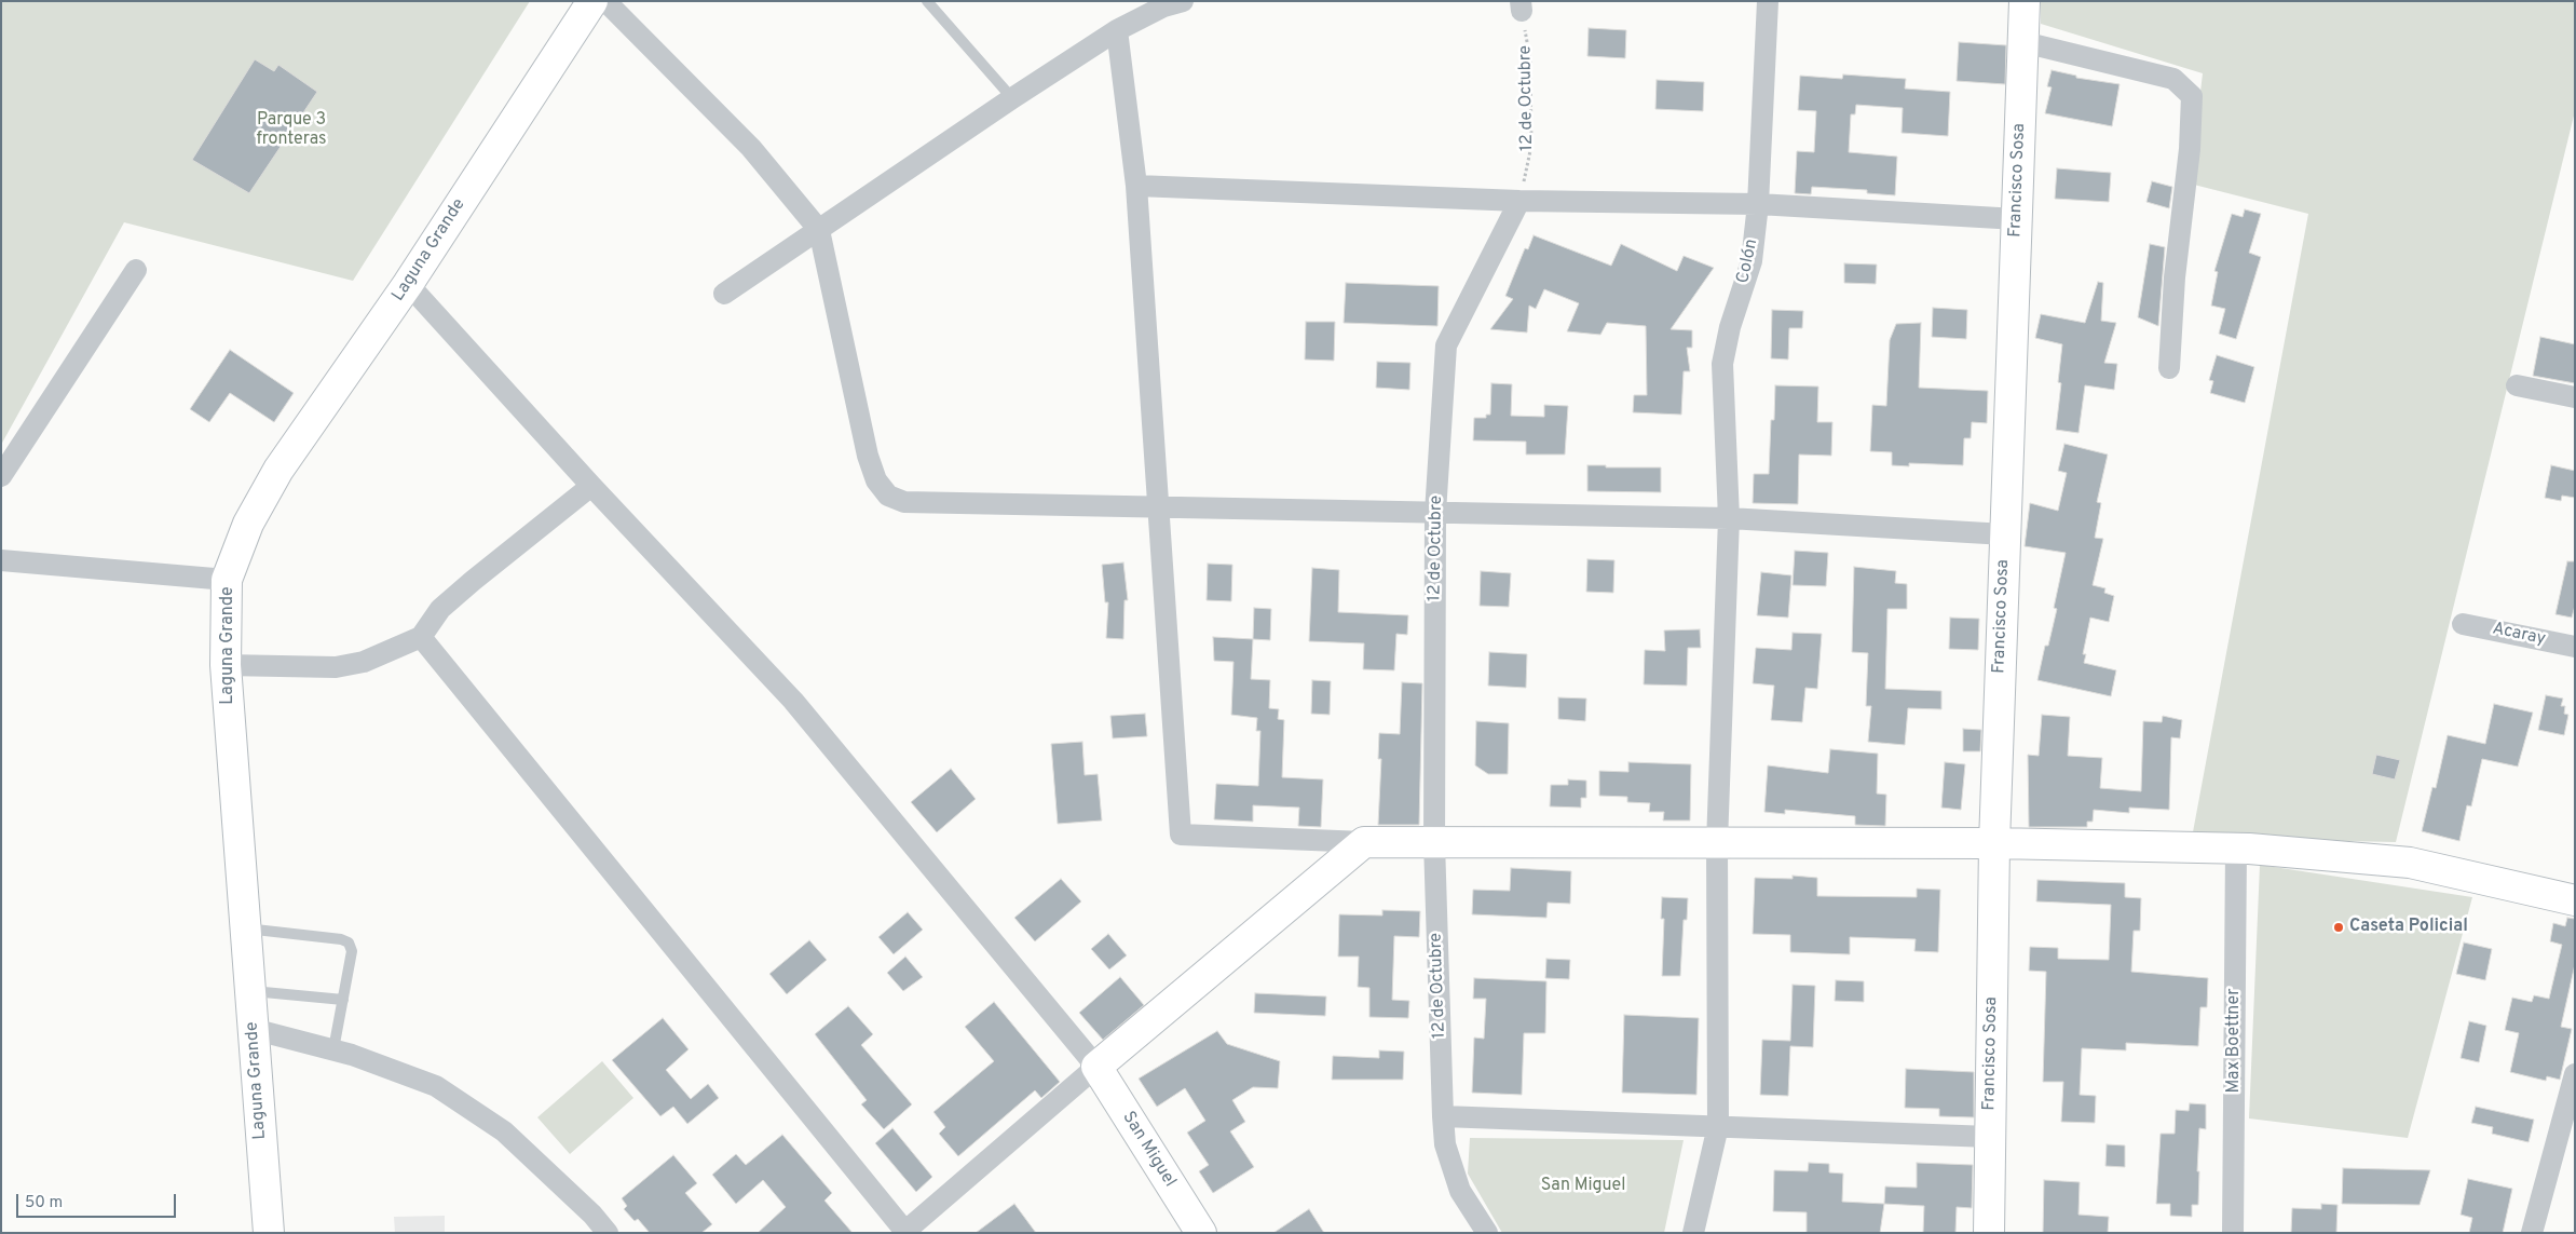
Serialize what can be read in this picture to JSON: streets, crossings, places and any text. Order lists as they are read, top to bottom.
{
  "streets": {
    "street": [
      "12 de Octubre",
      "Francisco Sosa",
      "Laguna Grande",
      "Colón",
      "Acaray",
      "Max Boettner",
      "San Miguel"
    ]
  },
  "parks": ["Parque 3 fronteras", "San Miguel"],
  "places": ["Caseta Policial"],
  "scale_bar": "50 m"
}
